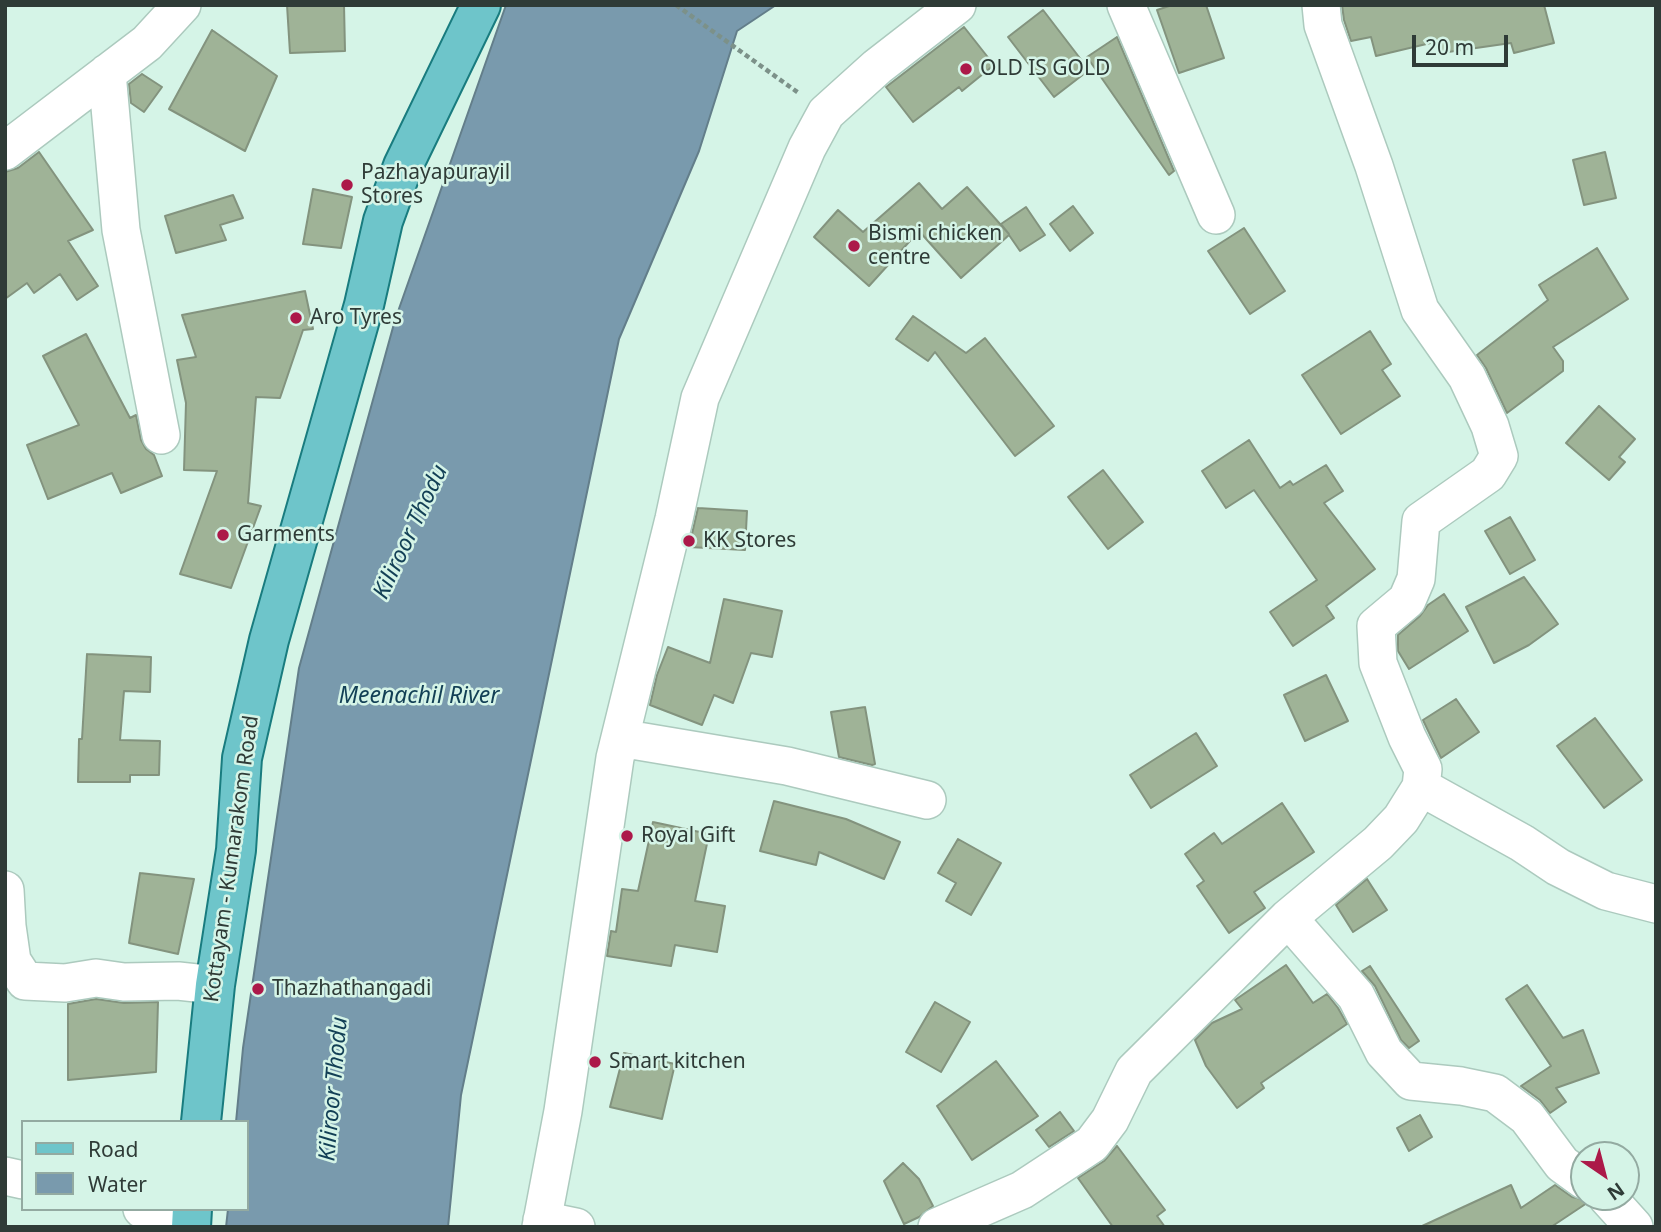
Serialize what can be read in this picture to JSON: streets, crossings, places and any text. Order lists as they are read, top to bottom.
{
  "streets": {
    "main road": ["Kottayam - Kumarakom Road"]
  },
  "water": ["Kiliroor Thodu", "Meenachil River"],
  "places": [
    "OLD IS GOLD",
    "Pazhayapurayil Stores",
    "Bismi chicken centre",
    "Aro Tyres",
    "Garments",
    "KK Stores",
    "Royal Gift",
    "Thazhathangadi",
    "Smart kitchen"
  ],
  "legend": ["Road", "Water"],
  "scale_bar": "20 m",
  "north": "bottom right"
}
